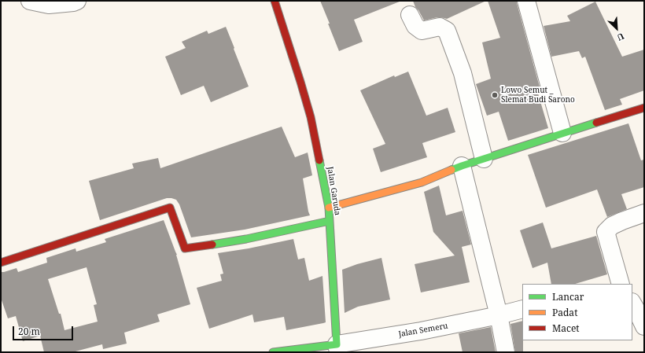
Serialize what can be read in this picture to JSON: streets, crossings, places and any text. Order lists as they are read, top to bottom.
{
  "streets": {
    "street": ["Jalan Garuda", "Jalan Semeru"]
  },
  "crossings": [
    ["Jalan Garuda", "Jalan Semeru"]
  ],
  "places": ["Lowo Semut _ Slemat Budi Sarono"],
  "legend": ["Lancar", "Padat", "Macet"],
  "scale_bar": "20 m",
  "north": "bottom right"
}
